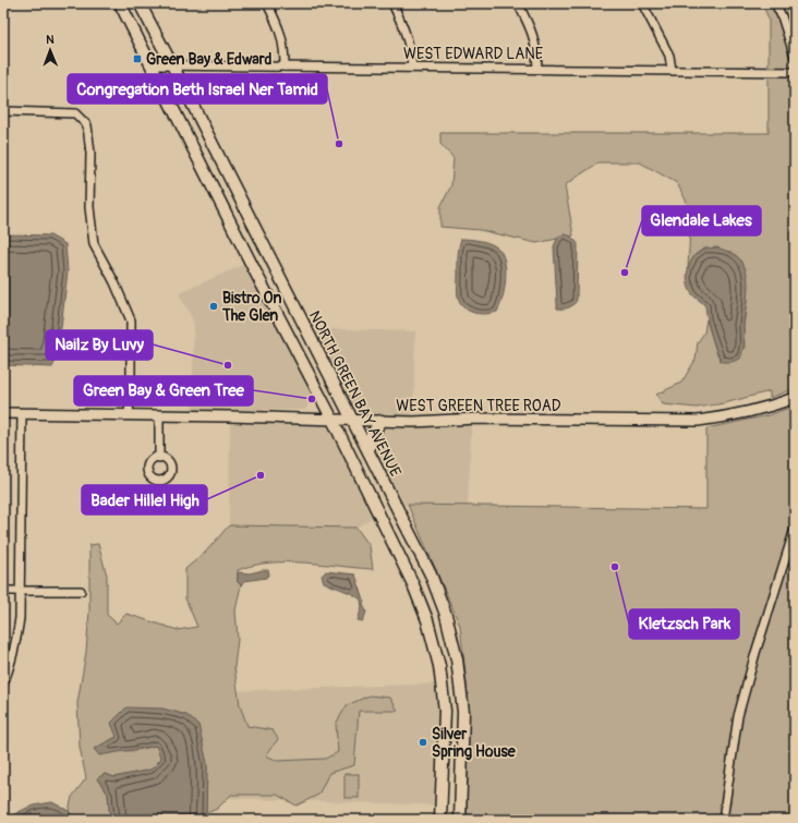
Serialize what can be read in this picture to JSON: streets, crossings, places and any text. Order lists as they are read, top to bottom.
{
  "streets": {
    "main road": ["NORTH GREEN BAY AVENUE"],
    "street": ["WEST EDWARD LANE", "WEST GREEN TREE ROAD"]
  },
  "crossings": [
    ["WEST EDWARD LANE", "NORTH GREEN BAY AVENUE"],
    ["NORTH GREEN BAY AVENUE", "WEST GREEN TREE ROAD"]
  ],
  "places": {
    "transit": ["Green Bay & Edward"],
    "other": [
      "Congregation Beth Israel Ner Tamid",
      "Glendale Lakes",
      "Bistro On The Glen",
      "Nailz By Luvy",
      "Green Bay & Green Tree",
      "Bader Hillel High",
      "Kletzsch Park",
      "Silver Spring House"
    ]
  },
  "north": "top"
}
